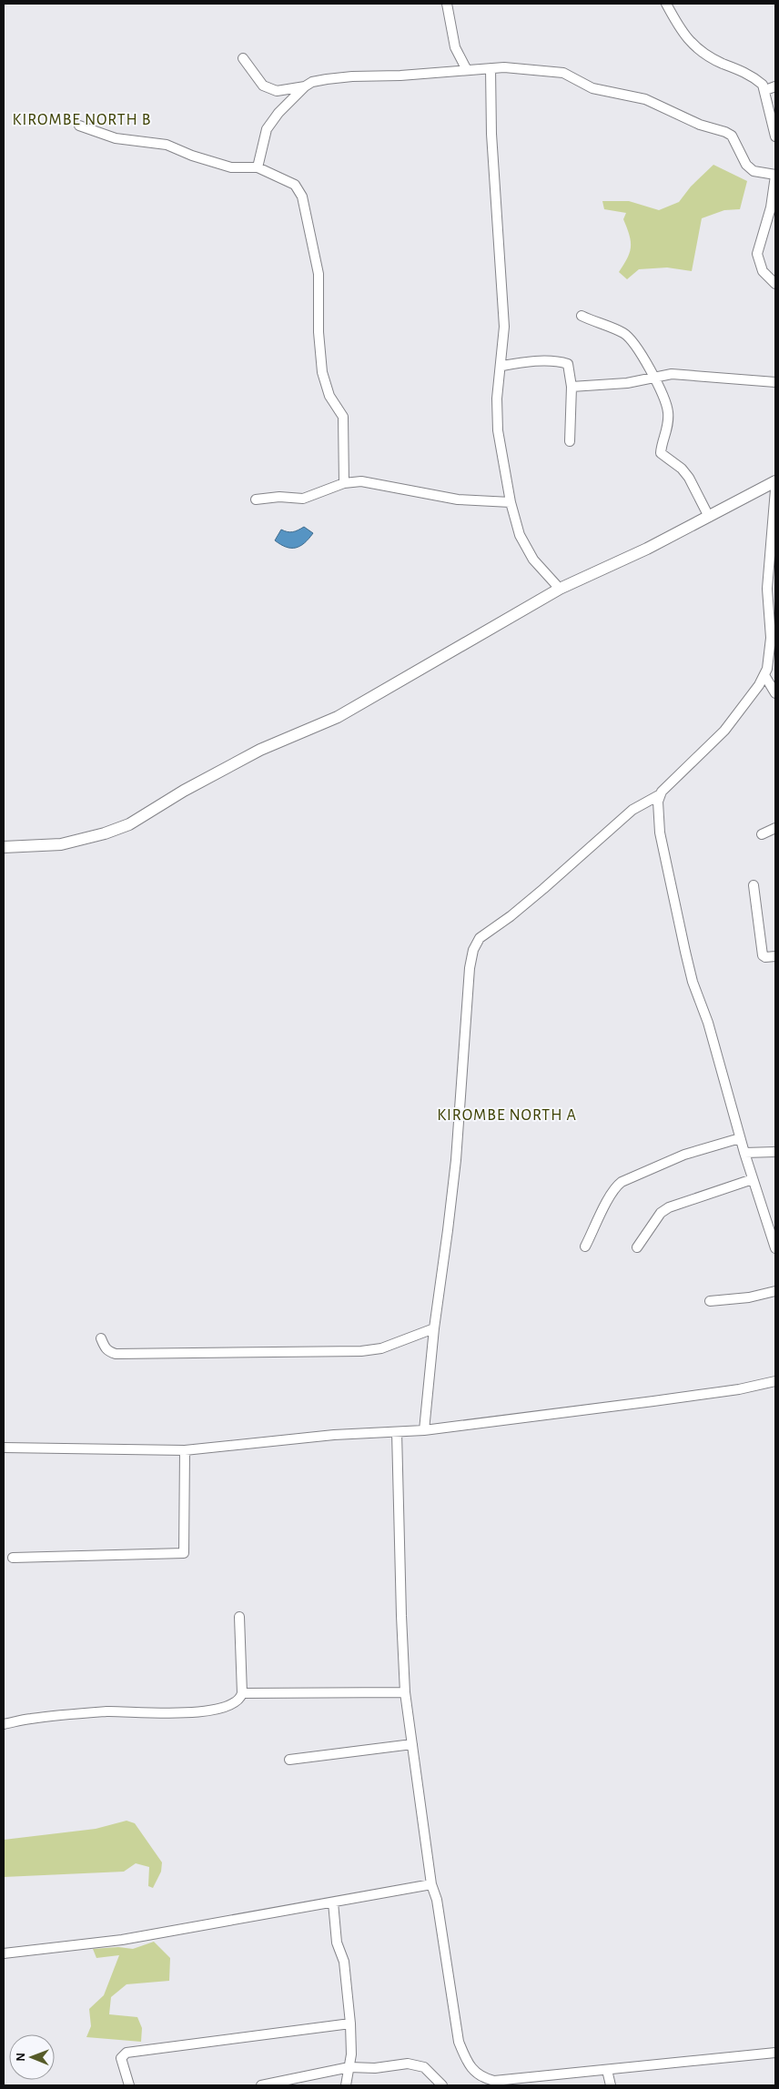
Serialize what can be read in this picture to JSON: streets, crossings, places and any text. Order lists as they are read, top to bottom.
{
  "districts": ["KIROMBE NORTH B", "KIROMBE NORTH A"],
  "north": "left"
}
